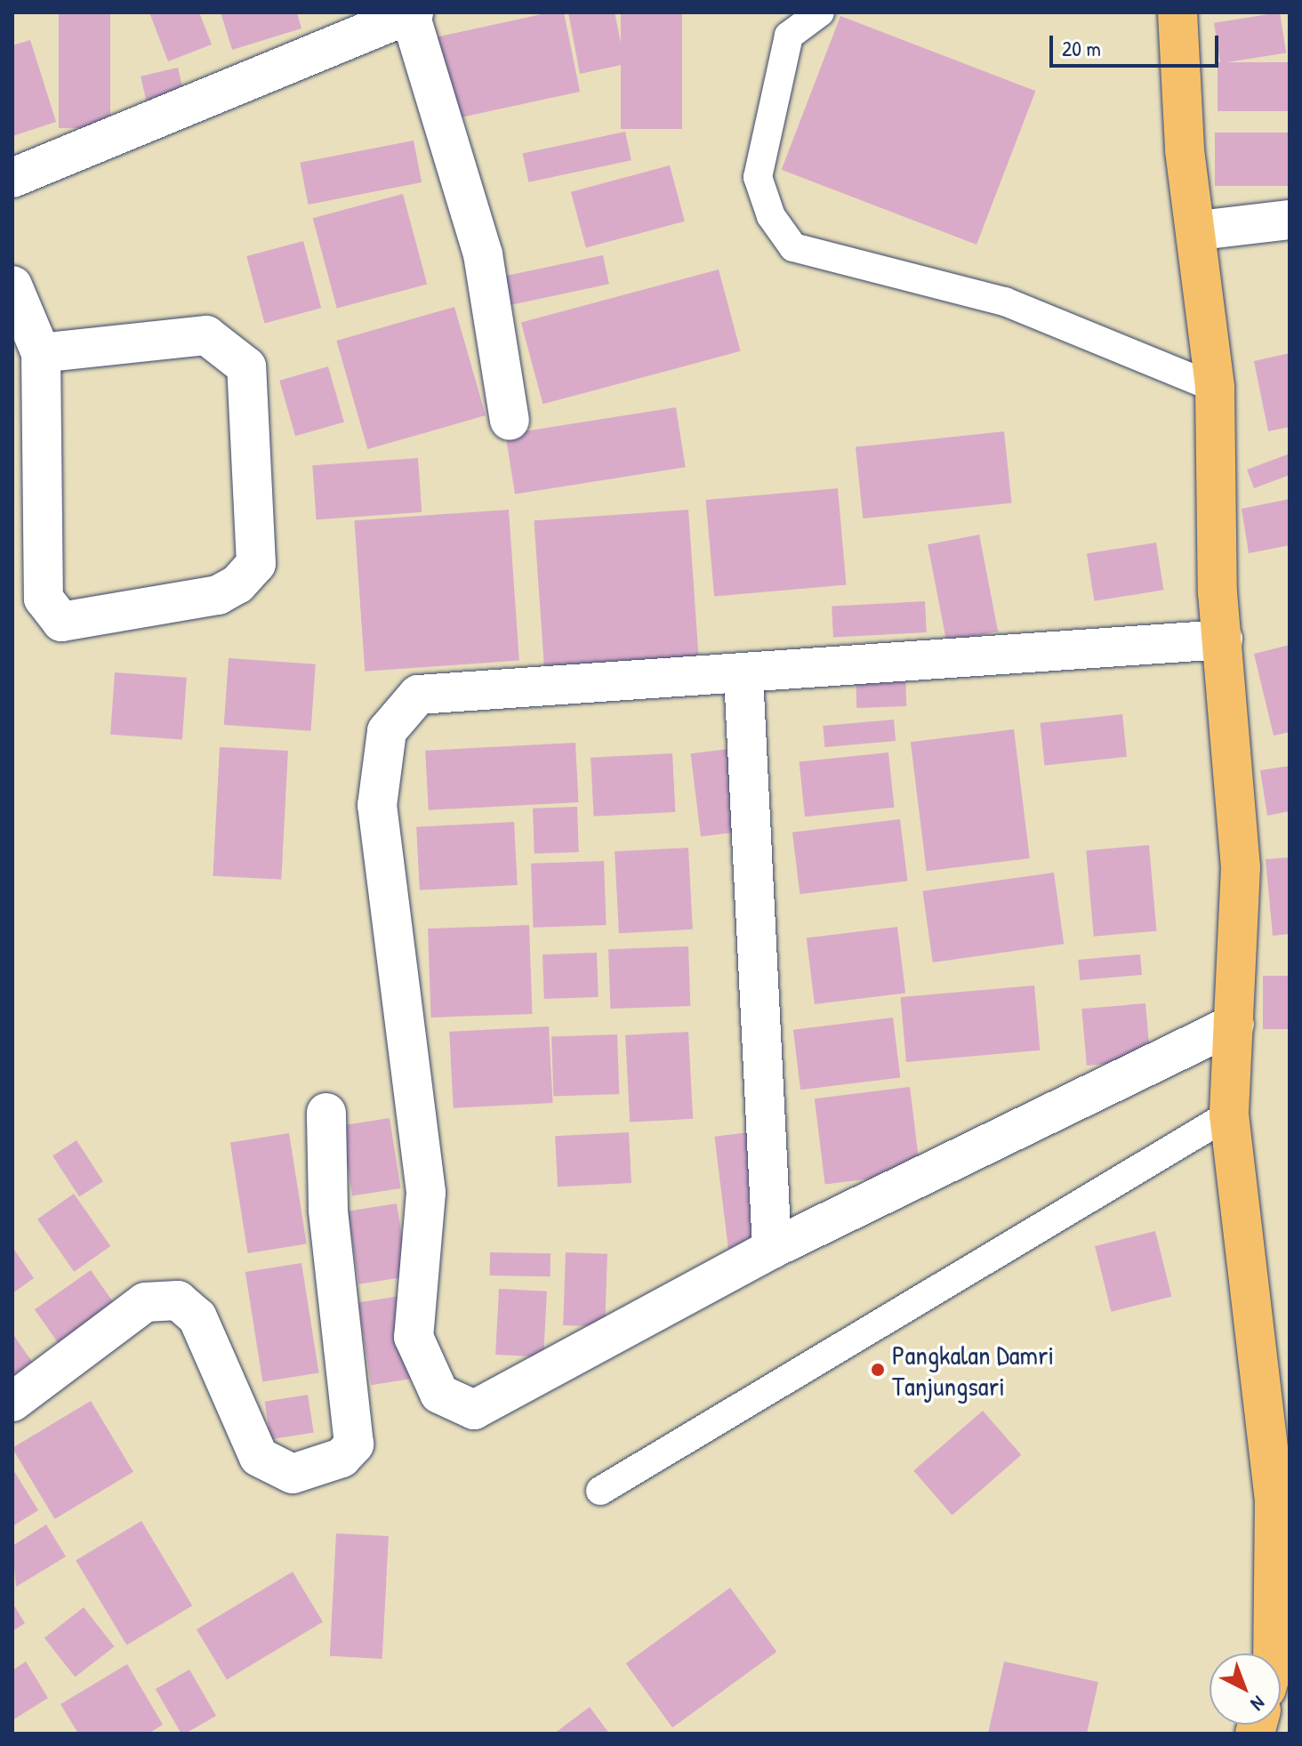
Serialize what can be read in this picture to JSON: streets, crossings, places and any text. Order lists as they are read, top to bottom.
{
  "places": ["Pangkalan Damri Tanjungsari"],
  "scale_bar": "20 m",
  "north": "bottom right"
}
